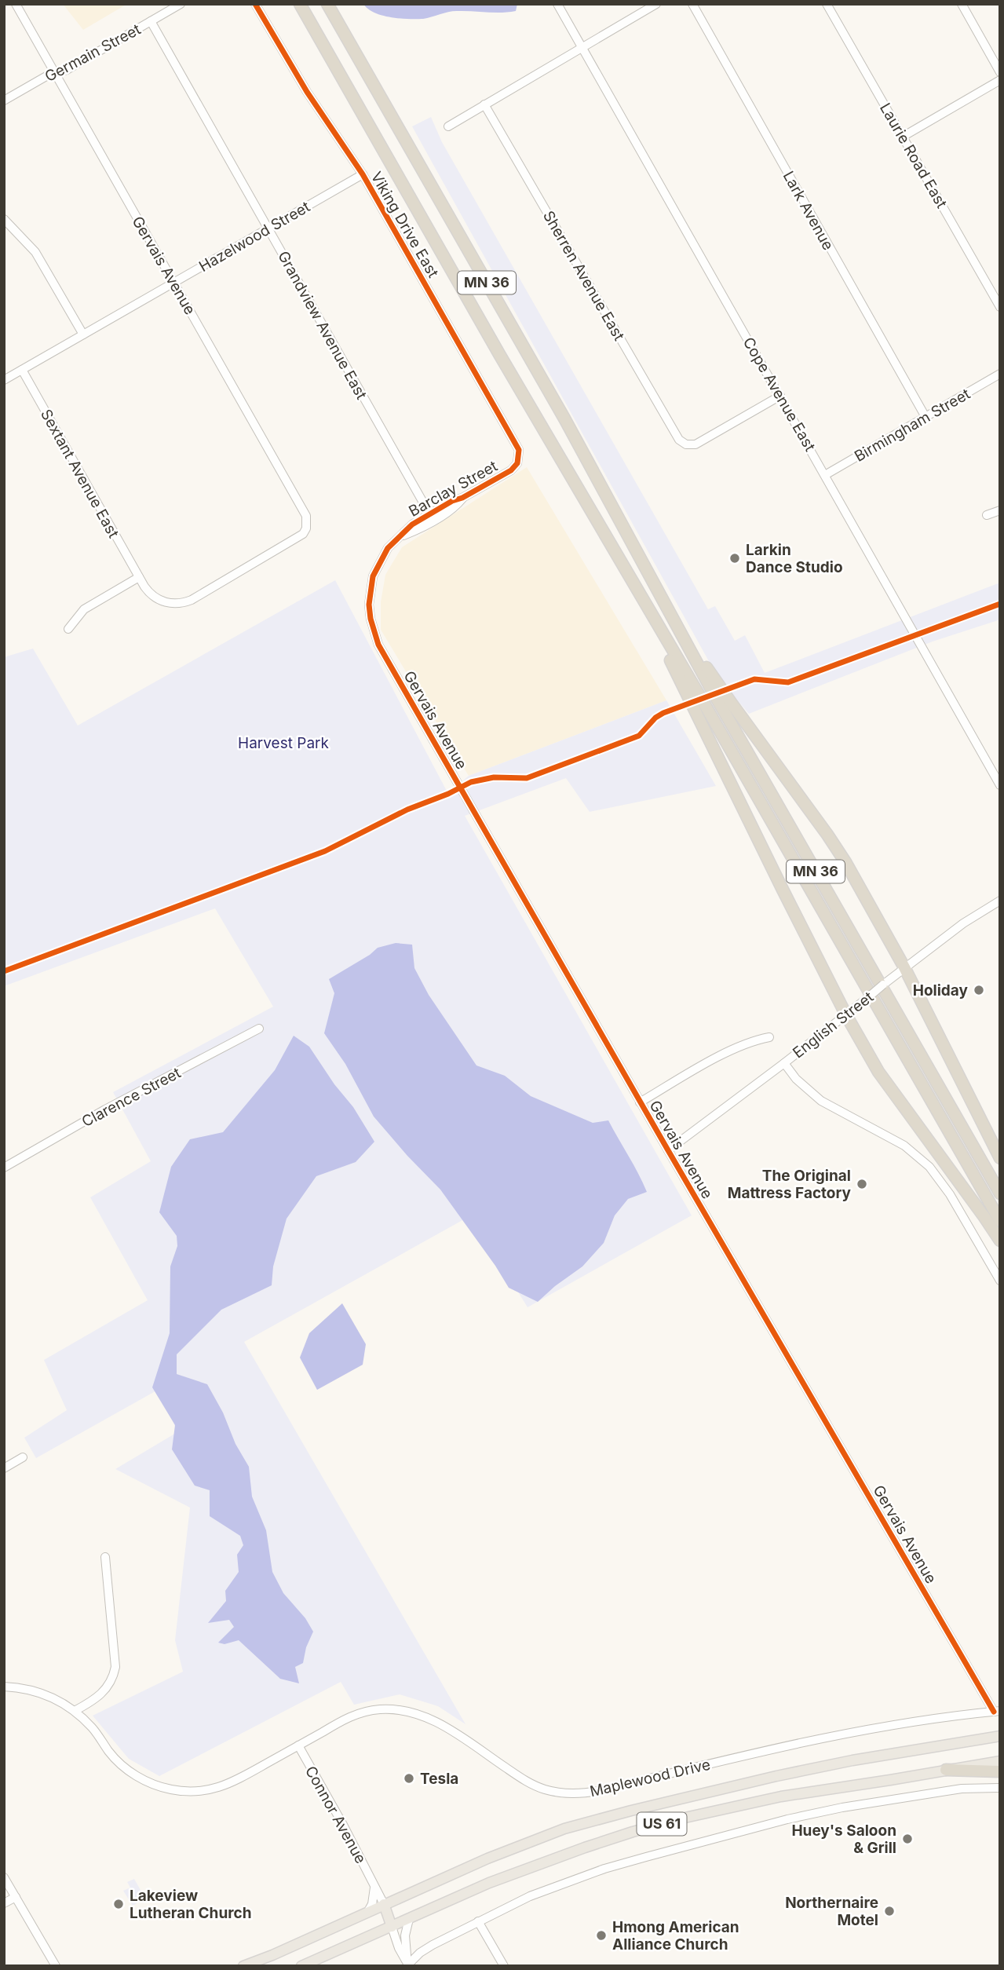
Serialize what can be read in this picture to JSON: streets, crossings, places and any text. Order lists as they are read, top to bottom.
{
  "streets": {
    "highway": ["MN 36"],
    "main road": ["Connor Avenue", "US 61"],
    "street": [
      "Germain Street",
      "Laurie Road East",
      "Lark Avenue",
      "Viking Drive East",
      "Hazelwood Street",
      "Gervais Avenue",
      "Sherren Avenue East",
      "Grandview Avenue East",
      "Cope Avenue East",
      "Birmingham Street",
      "Sextant Avenue East",
      "Barclay Street",
      "English Street",
      "Clarence Street",
      "Maplewood Drive"
    ]
  },
  "crossings": [
    ["Germain Street", "Gervais Avenue"],
    ["Germain Street", "Grandview Avenue East"],
    ["Lark Avenue", "Birmingham Street"],
    ["Viking Drive East", "Hazelwood Street"],
    ["Viking Drive East", "Barclay Street"],
    ["Hazelwood Street", "Gervais Avenue"],
    ["Hazelwood Street", "Grandview Avenue East"],
    ["Hazelwood Street", "Sextant Avenue East"],
    ["Gervais Avenue", "Sextant Avenue East"],
    ["Gervais Avenue", "Barclay Street"],
    ["Gervais Avenue", "English Street"],
    ["Gervais Avenue", "Maplewood Drive"],
    ["Sherren Avenue East", "Cope Avenue East"],
    ["Grandview Avenue East", "Barclay Street"],
    ["Cope Avenue East", "Birmingham Street"],
    ["Maplewood Drive", "Connor Avenue"],
    ["Connor Avenue", "US 61"]
  ],
  "parks": ["Harvest Park"],
  "places": [
    "Larkin Dance Studio",
    "Holiday",
    "The Original Mattress Factory",
    "Tesla",
    "Huey's Saloon & Grill",
    "Lakeview Lutheran Church",
    "Northernaire Motel",
    "Hmong American Alliance Church"
  ]
}
